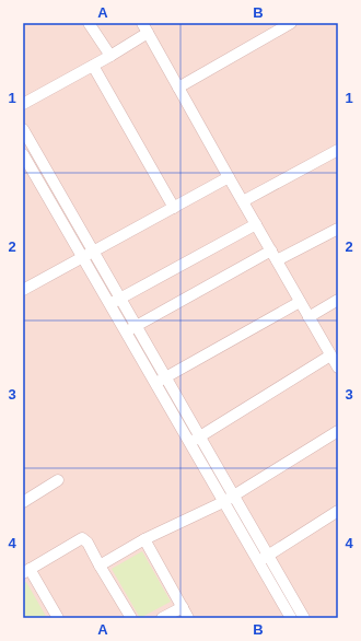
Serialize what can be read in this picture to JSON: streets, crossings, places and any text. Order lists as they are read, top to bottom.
{
  "grid": {
    "columns": ["A", "B"],
    "rows": [
      "1",
      "2",
      "3",
      "4"
    ]
  }
}
